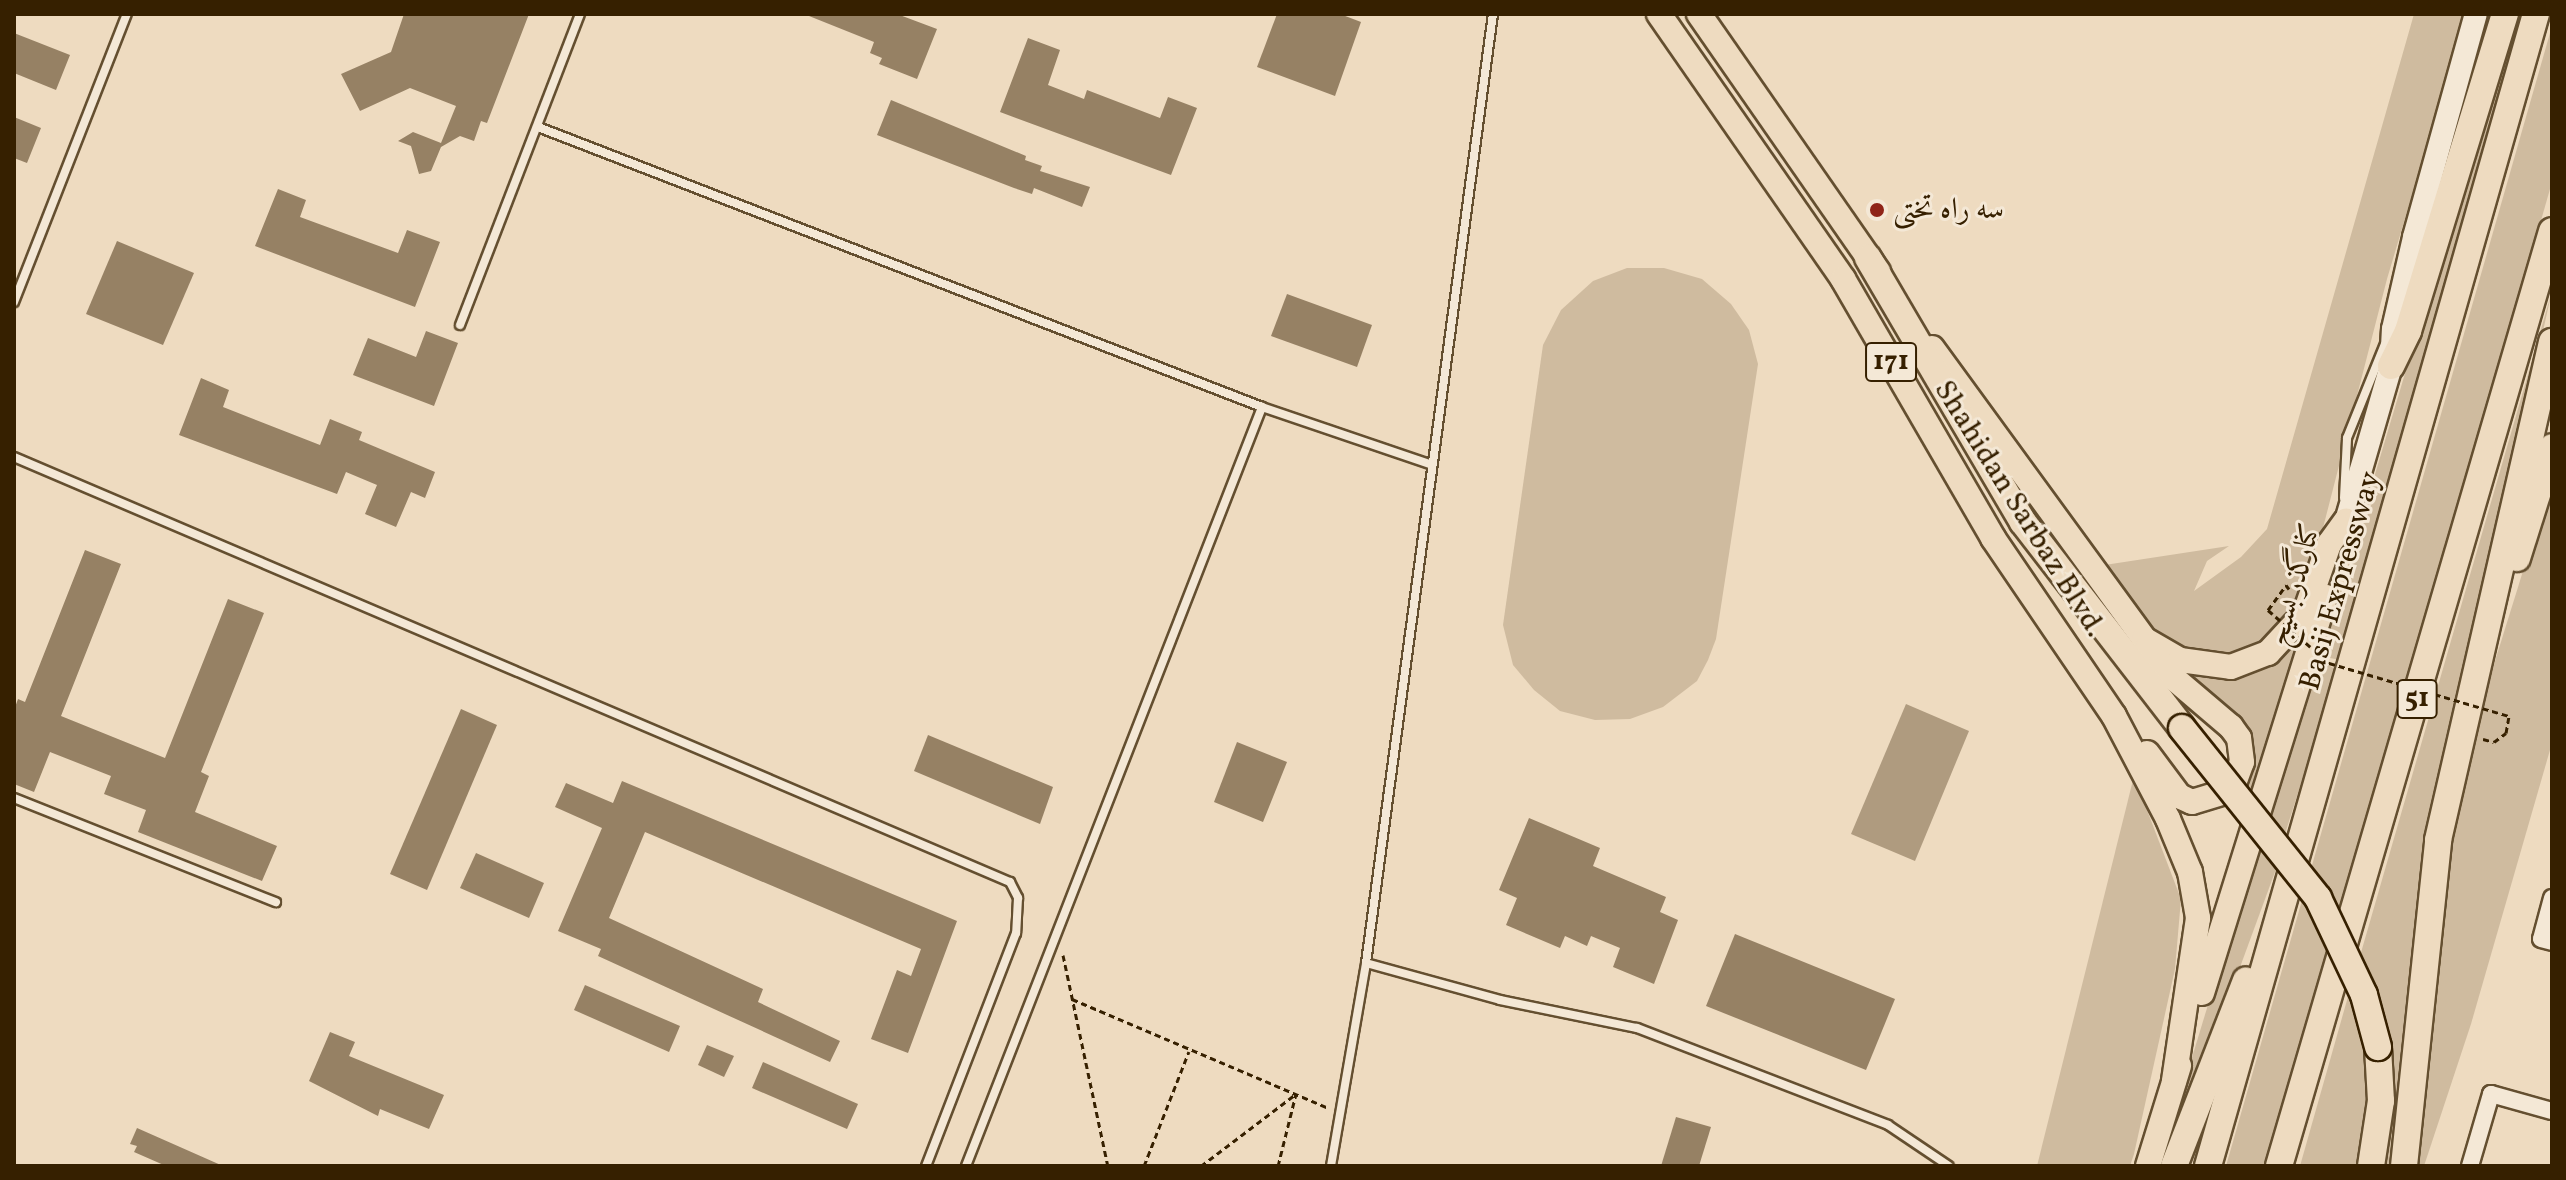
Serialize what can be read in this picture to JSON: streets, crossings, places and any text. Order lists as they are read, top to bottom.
{
  "streets": {
    "highway": ["Basij Expressway", "51"],
    "main road": ["171", "Shahidan Sarbaz Blvd.", "کنارگذر بسیج"]
  },
  "crossings": [
    ["Shahidan Sarbaz Blvd.", "کنارگذر بسیج"]
  ],
  "places": ["سه راه تختی"]
}
